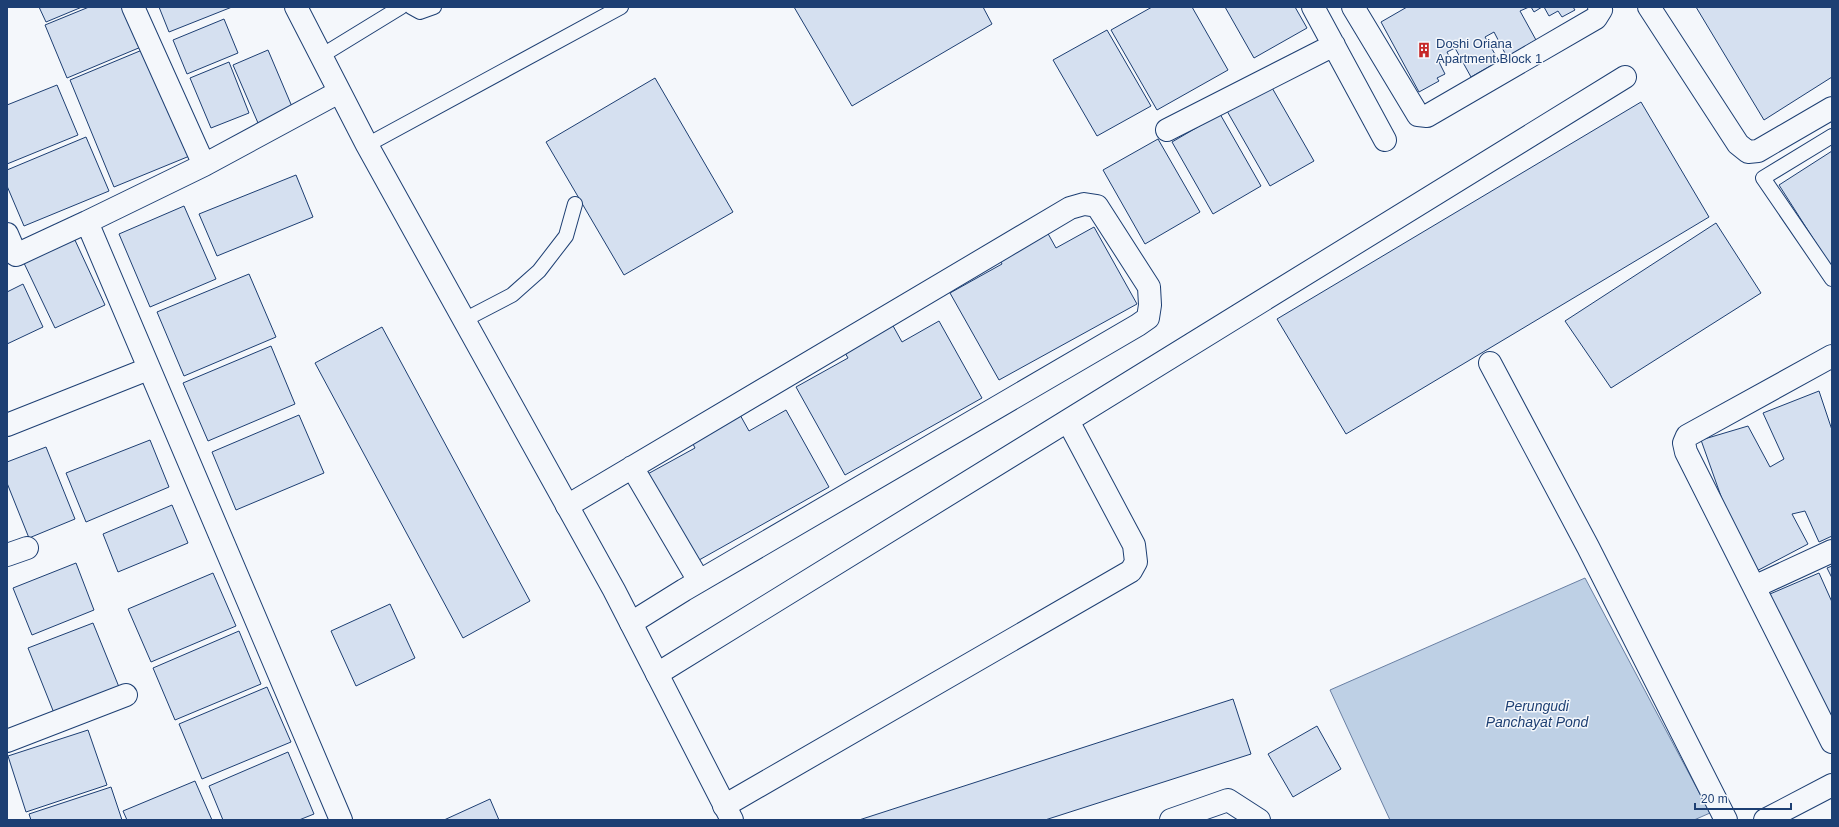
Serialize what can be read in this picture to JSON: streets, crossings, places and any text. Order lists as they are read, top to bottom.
{
  "water": ["Perungudi Panchayat Pond"],
  "places": {
    "building": ["Doshi Oriana Apartment Block 1"]
  },
  "scale_bar": "20 m"
}
